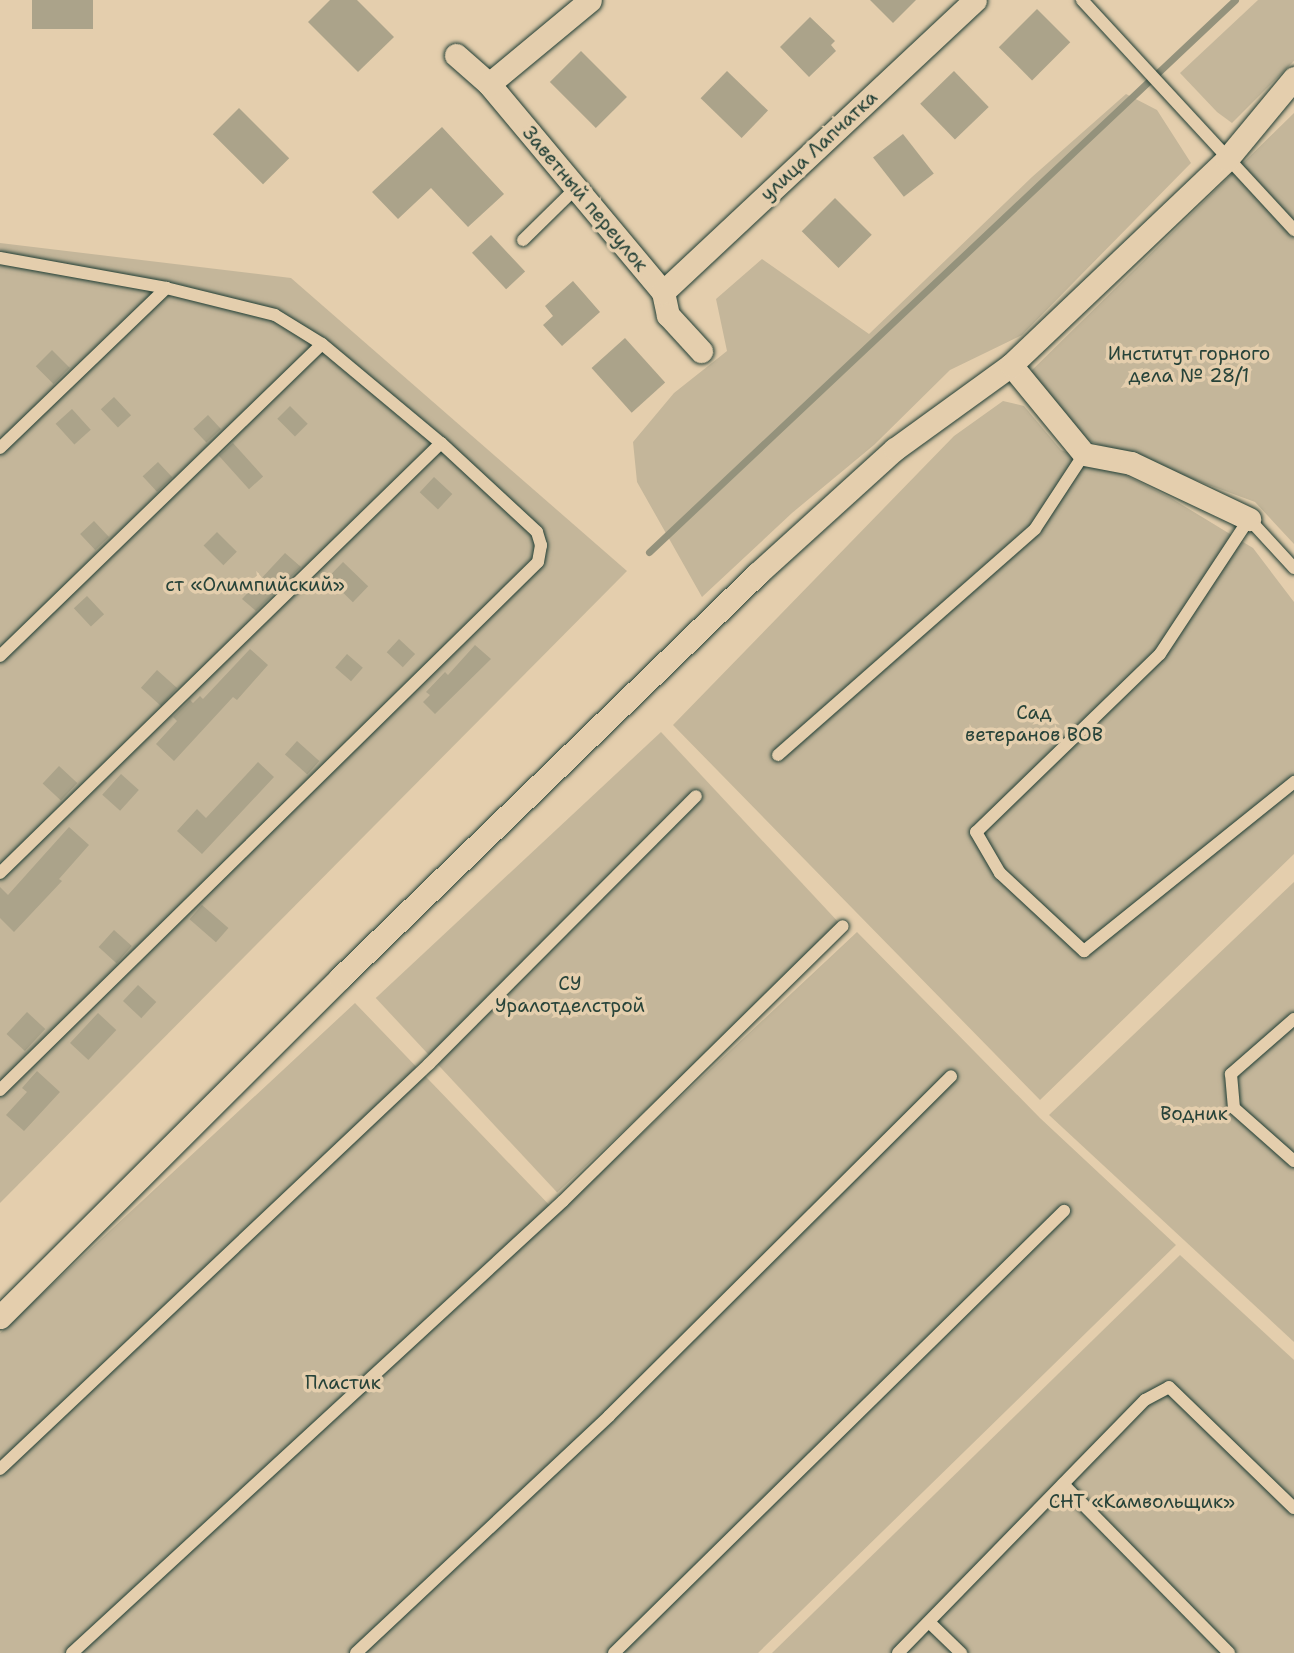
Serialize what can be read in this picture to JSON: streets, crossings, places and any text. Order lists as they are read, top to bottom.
{
  "streets": {
    "street": ["улица Лапчатка", "Заветный переулок"]
  },
  "crossings": [
    ["улица Лапчатка", "Заветный переулок"]
  ],
  "parks": [
    "Институт горного дела № 28/1",
    "ст «Олимпийский»",
    "Сад ветеранов ВОВ",
    "СУ Уралотделстрой",
    "Водник",
    "Пластик",
    "СНТ «Камвольщик»"
  ]
}
